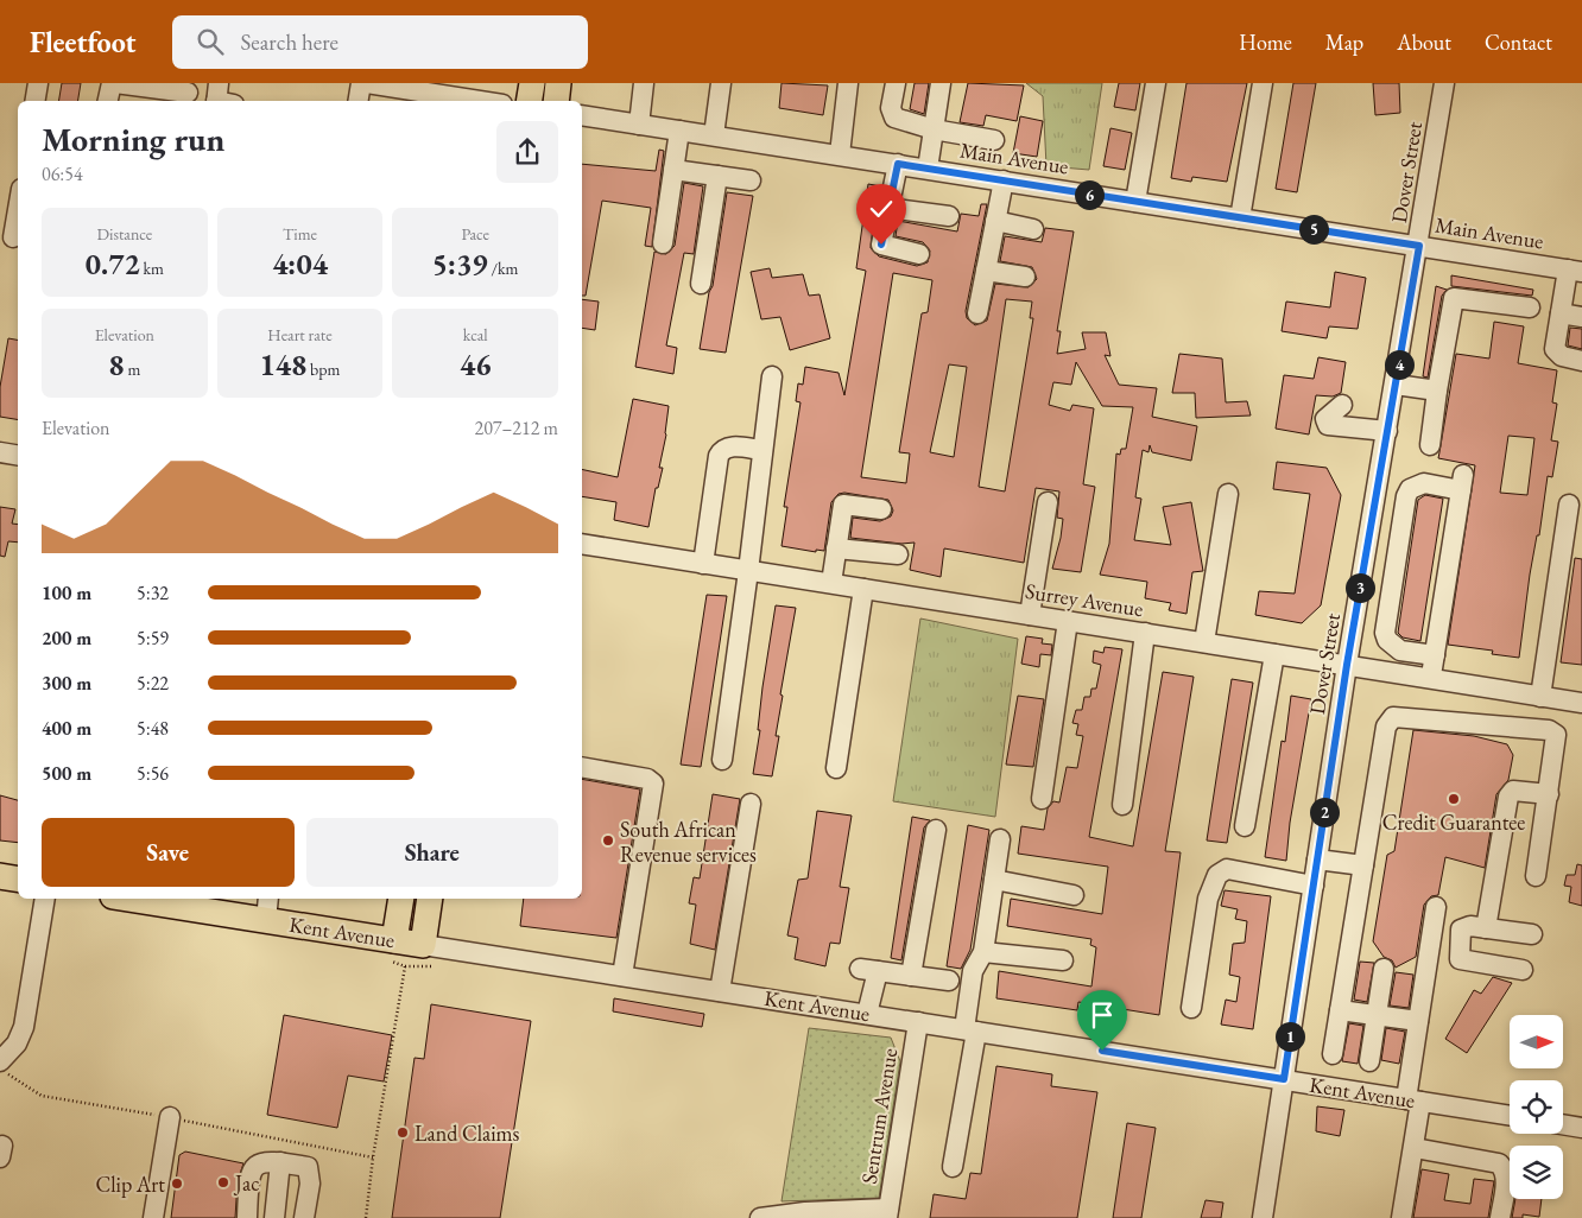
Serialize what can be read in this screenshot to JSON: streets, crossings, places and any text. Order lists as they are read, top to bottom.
{
  "streets": {
    "main road": ["Kent Avenue"],
    "street": [
      "Main Avenue",
      "Dover Street",
      "Surrey Avenue",
      "Sentrum Avenue"
    ]
  },
  "crossings": [
    ["Main Avenue", "Dover Street"],
    ["Dover Street", "Surrey Avenue"],
    ["Dover Street", "Kent Avenue"],
    ["Kent Avenue", "Sentrum Avenue"]
  ],
  "places": [
    "Credit Guarantee",
    "South African Revenue services",
    "Land Claims",
    "Jac",
    "Clip Art"
  ],
  "north": "right",
  "page": {
    "header": "Fleetfoot",
    "search": "Search here",
    "nav": [
      "Home",
      "Map",
      "About",
      "Contact"
    ],
    "heading": ["Morning run", "06:54"],
    "pins": [
      "6",
      "5",
      "4",
      "3",
      "2",
      "1"
    ],
    "stats": [
      ["Distance", "0.72 km"],
      ["Time", "4:04"],
      ["Pace", "5:39 /km"],
      ["Elevation", "8 m"],
      ["Heart rate", "148 bpm"],
      ["kcal", "46"]
    ],
    "chart": ["Elevation", "207–212 m"],
    "list": [
      {
        "name": "100 m",
        "note": "5:32"
      },
      {
        "name": "200 m",
        "note": "5:59"
      },
      {
        "name": "300 m",
        "note": "5:22"
      },
      {
        "name": "400 m",
        "note": "5:48"
      },
      {
        "name": "500 m",
        "note": "5:56"
      }
    ],
    "buttons": ["Save", "Share"]
  }
}
